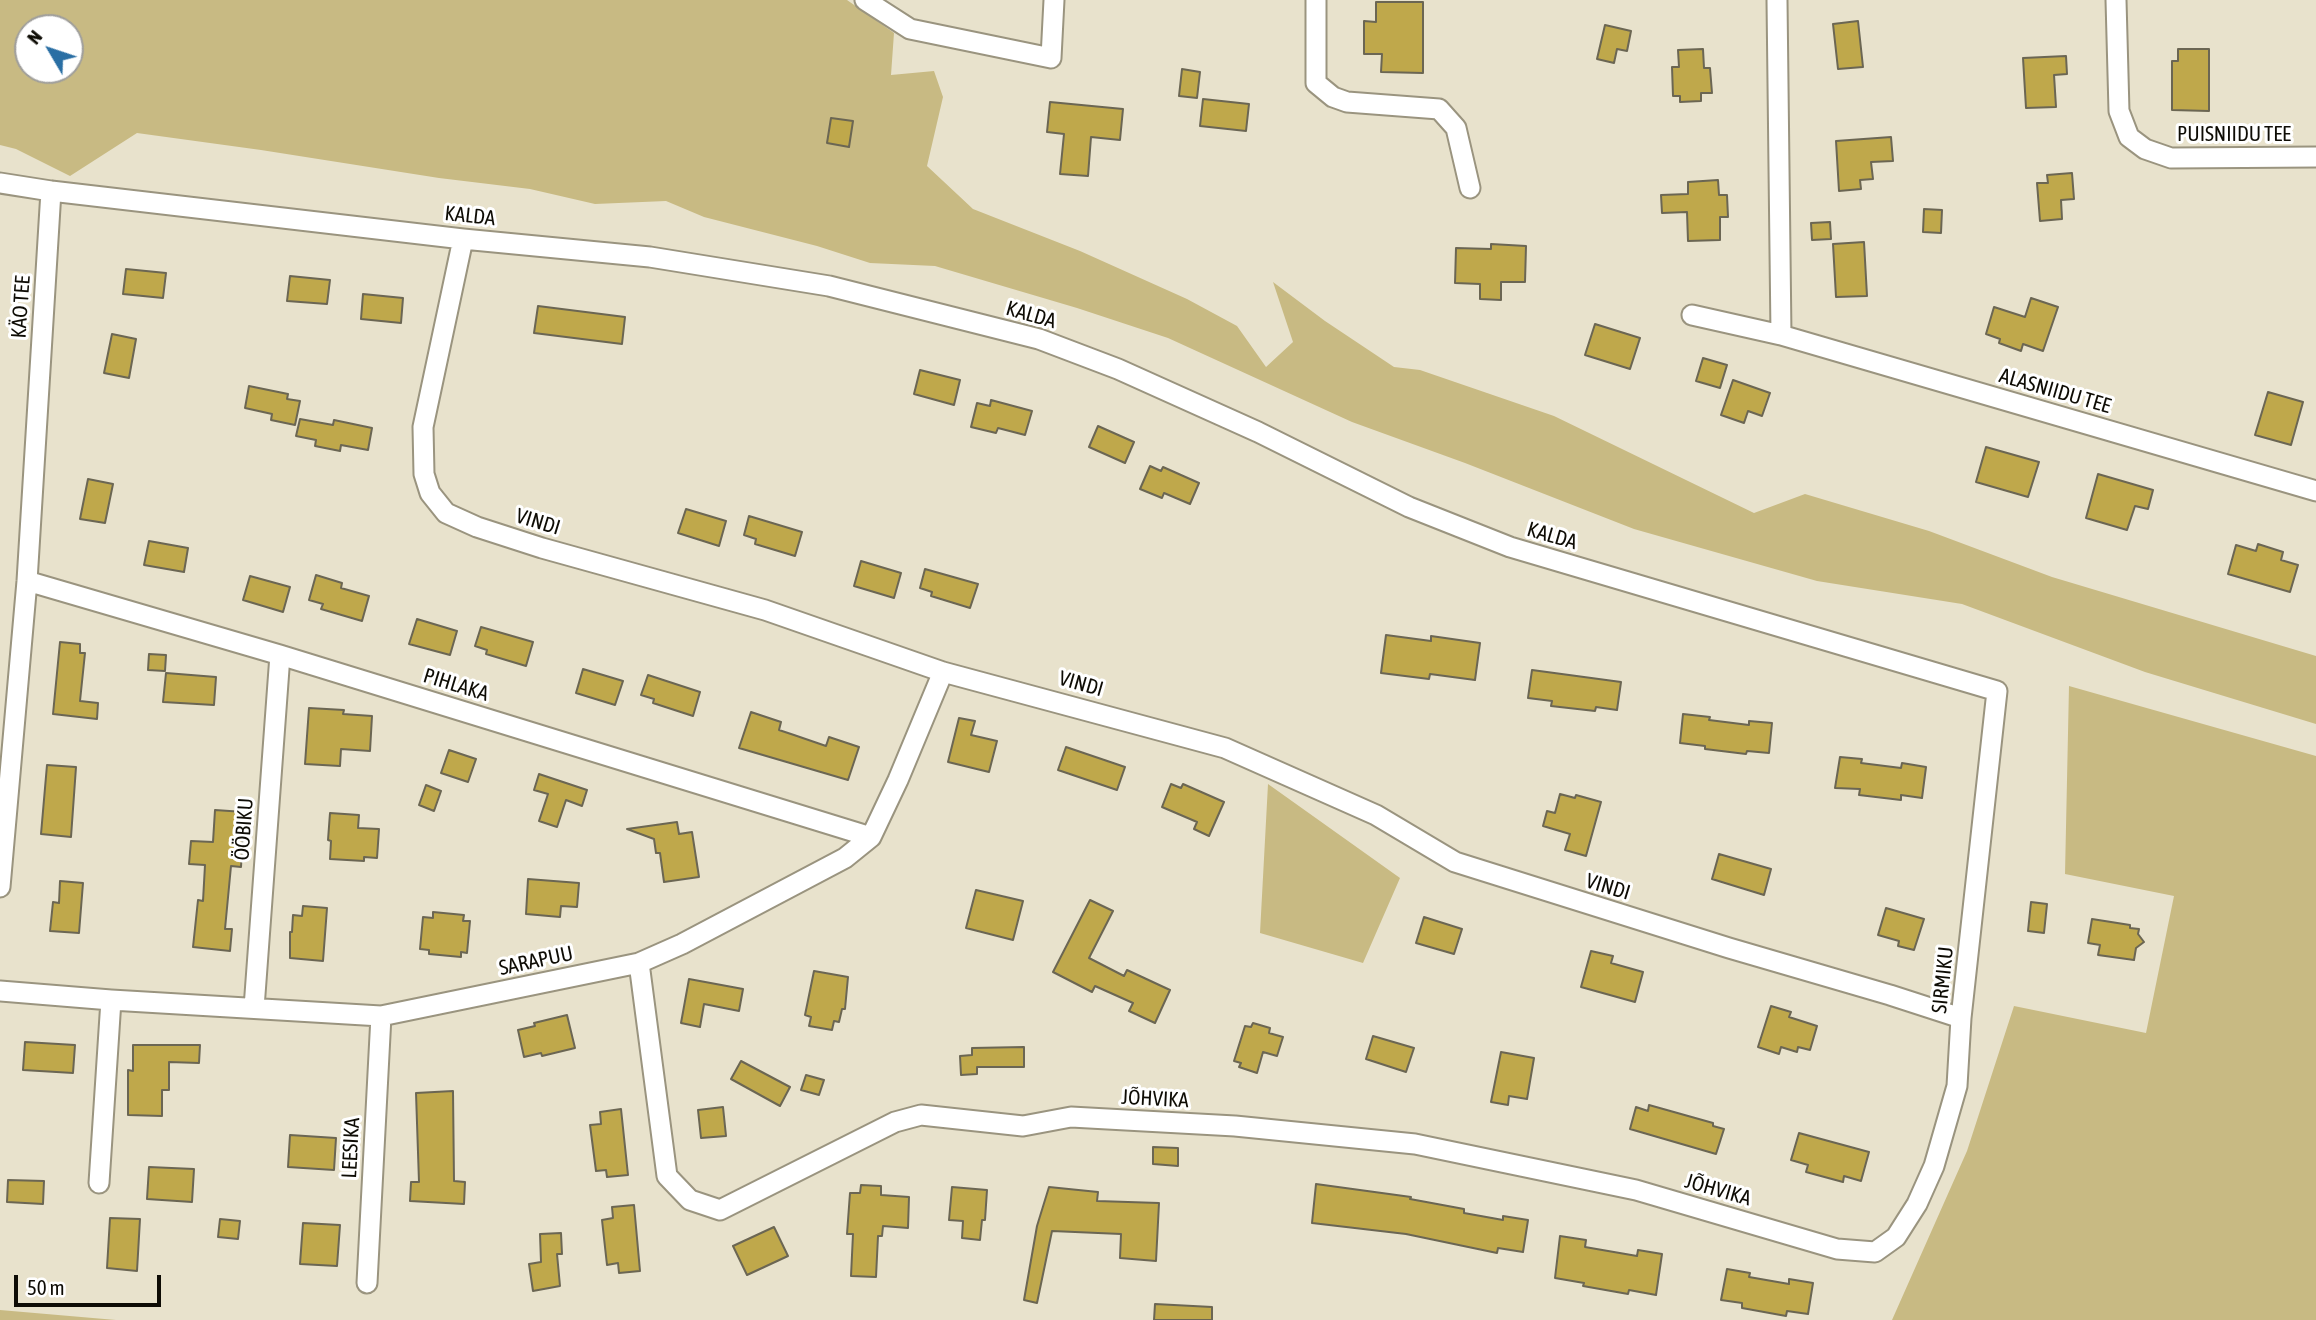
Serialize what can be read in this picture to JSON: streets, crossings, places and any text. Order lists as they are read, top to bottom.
{
  "streets": {
    "street": [
      "PUISNIIDU TEE",
      "KALDA",
      "KÄO TEE",
      "ALASNIIDU TEE",
      "VINDI",
      "PIHLAKA",
      "ÖÖBIKU",
      "SARAPUU",
      "SIRMIKU",
      "JÕHVIKA",
      "LEESIKA"
    ]
  },
  "crossings": [
    ["KALDA", "KÄO TEE"],
    ["KALDA", "VINDI"],
    ["KALDA", "SIRMIKU"],
    ["KÄO TEE", "PIHLAKA"],
    ["VINDI", "SARAPUU"],
    ["VINDI", "SIRMIKU"],
    ["PIHLAKA", "ÖÖBIKU"],
    ["PIHLAKA", "SARAPUU"],
    ["ÖÖBIKU", "SARAPUU"],
    ["SARAPUU", "JÕHVIKA"],
    ["SARAPUU", "LEESIKA"],
    ["SIRMIKU", "JÕHVIKA"]
  ],
  "scale_bar": "50 m",
  "north": "top left"
}
